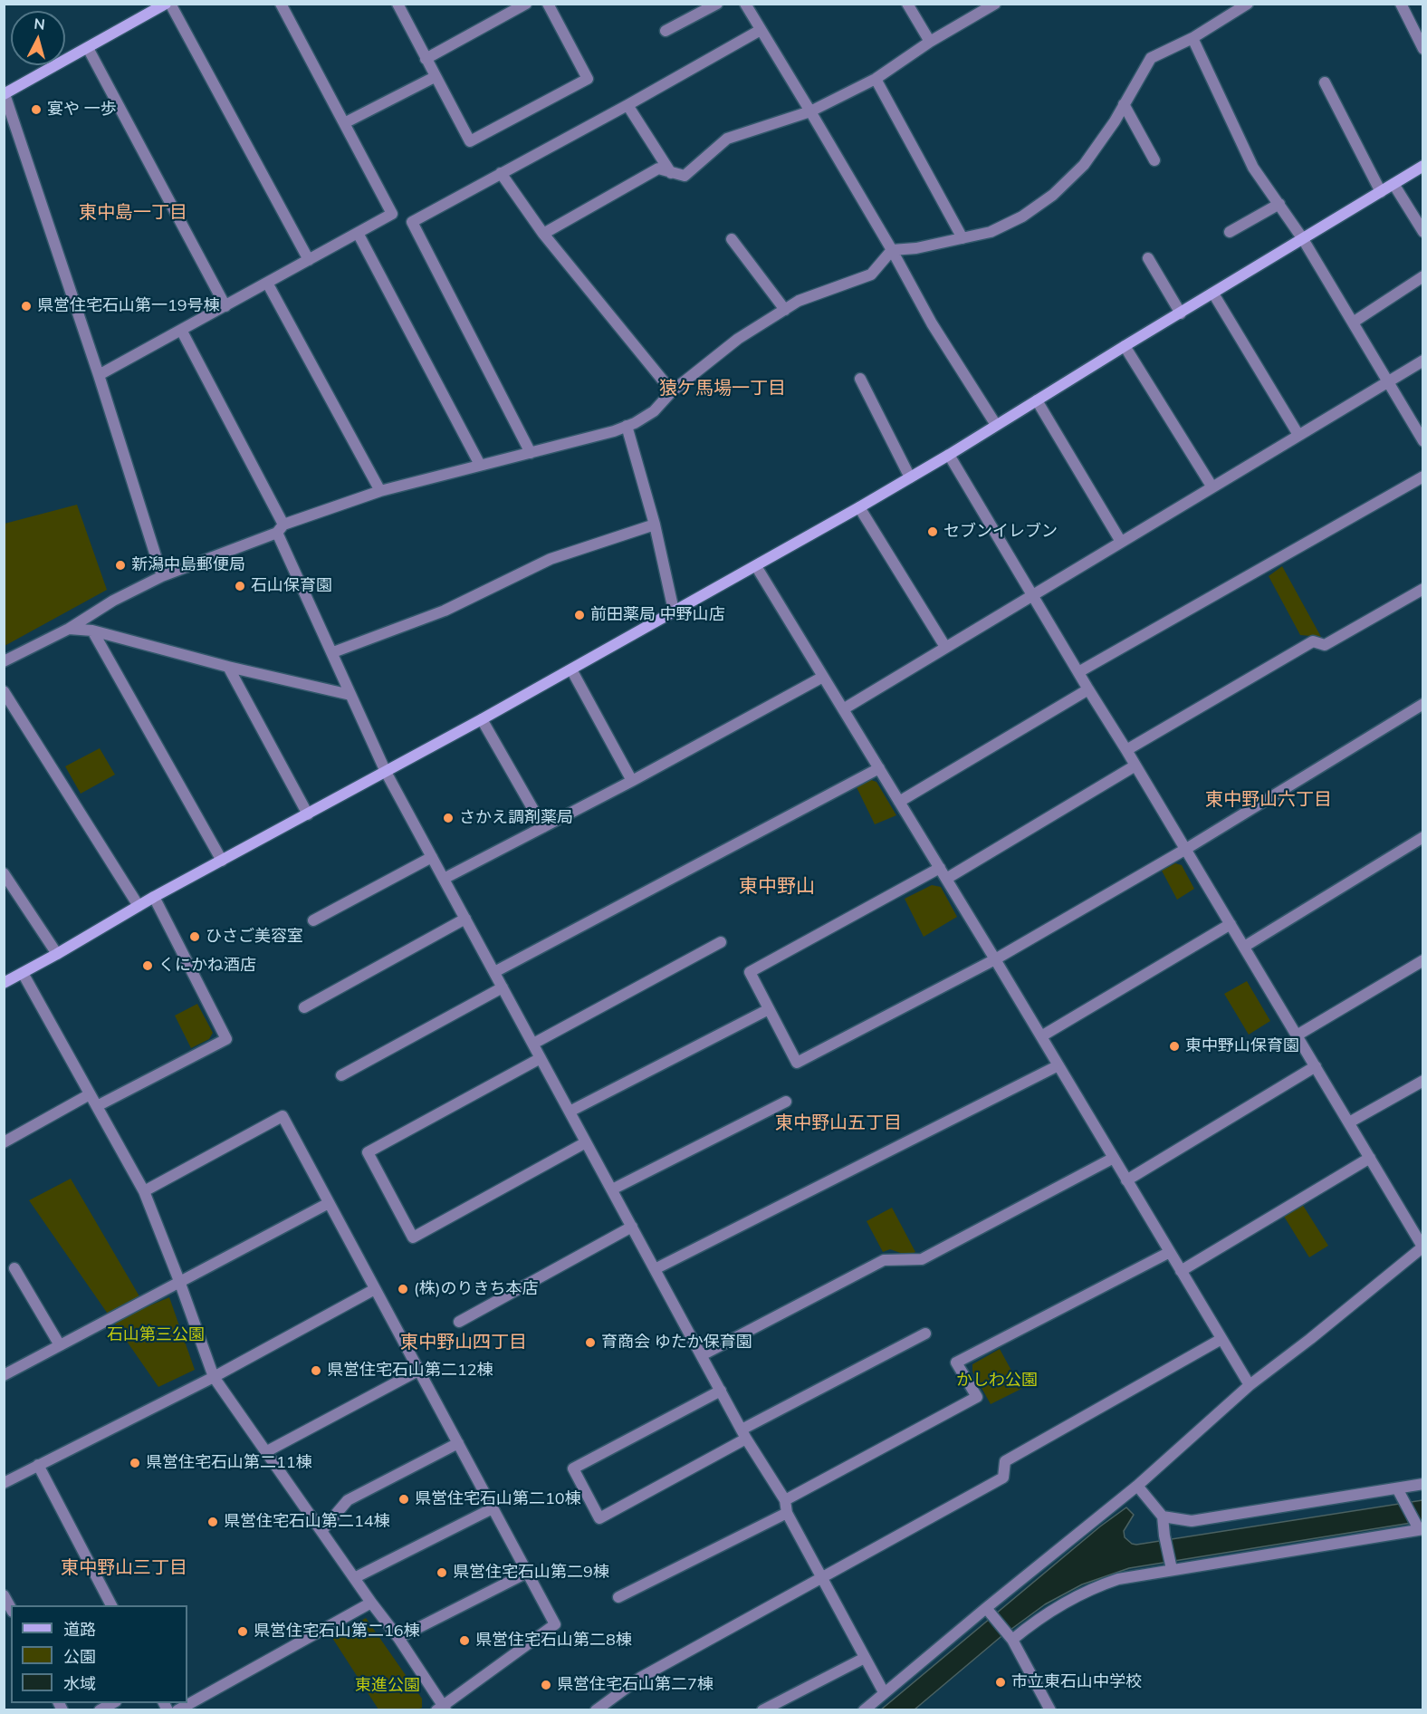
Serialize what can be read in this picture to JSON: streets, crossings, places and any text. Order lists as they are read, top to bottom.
{
  "districts": [
    "東中島一丁目",
    "猿ケ馬場一丁目",
    "東中野山六丁目",
    "東中野山",
    "東中野山五丁目",
    "東中野山四丁目",
    "東中野山三丁目"
  ],
  "parks": ["石山第三公園", "かしわ公園", "東進公園"],
  "places": [
    "宴や 一歩",
    "県営住宅石山第一19号棟",
    "セブンイレブン",
    "新潟中島郵便局",
    "石山保育園",
    "前田薬局 中野山店",
    "さかえ調剤薬局",
    "ひさご美容室",
    "くにかね酒店",
    "東中野山保育園",
    "(株)のりきち本店",
    "育商会 ゆたか保育園",
    "県営住宅石山第二12棟",
    "県営住宅石山第二11棟",
    "県営住宅石山第二10棟",
    "県営住宅石山第二14棟",
    "県営住宅石山第二9棟",
    "県営住宅石山第二16棟",
    "県営住宅石山第二8棟",
    "市立東石山中学校",
    "県営住宅石山第二7棟"
  ],
  "legend": ["道路", "公園", "水域"],
  "north": "top"
}
